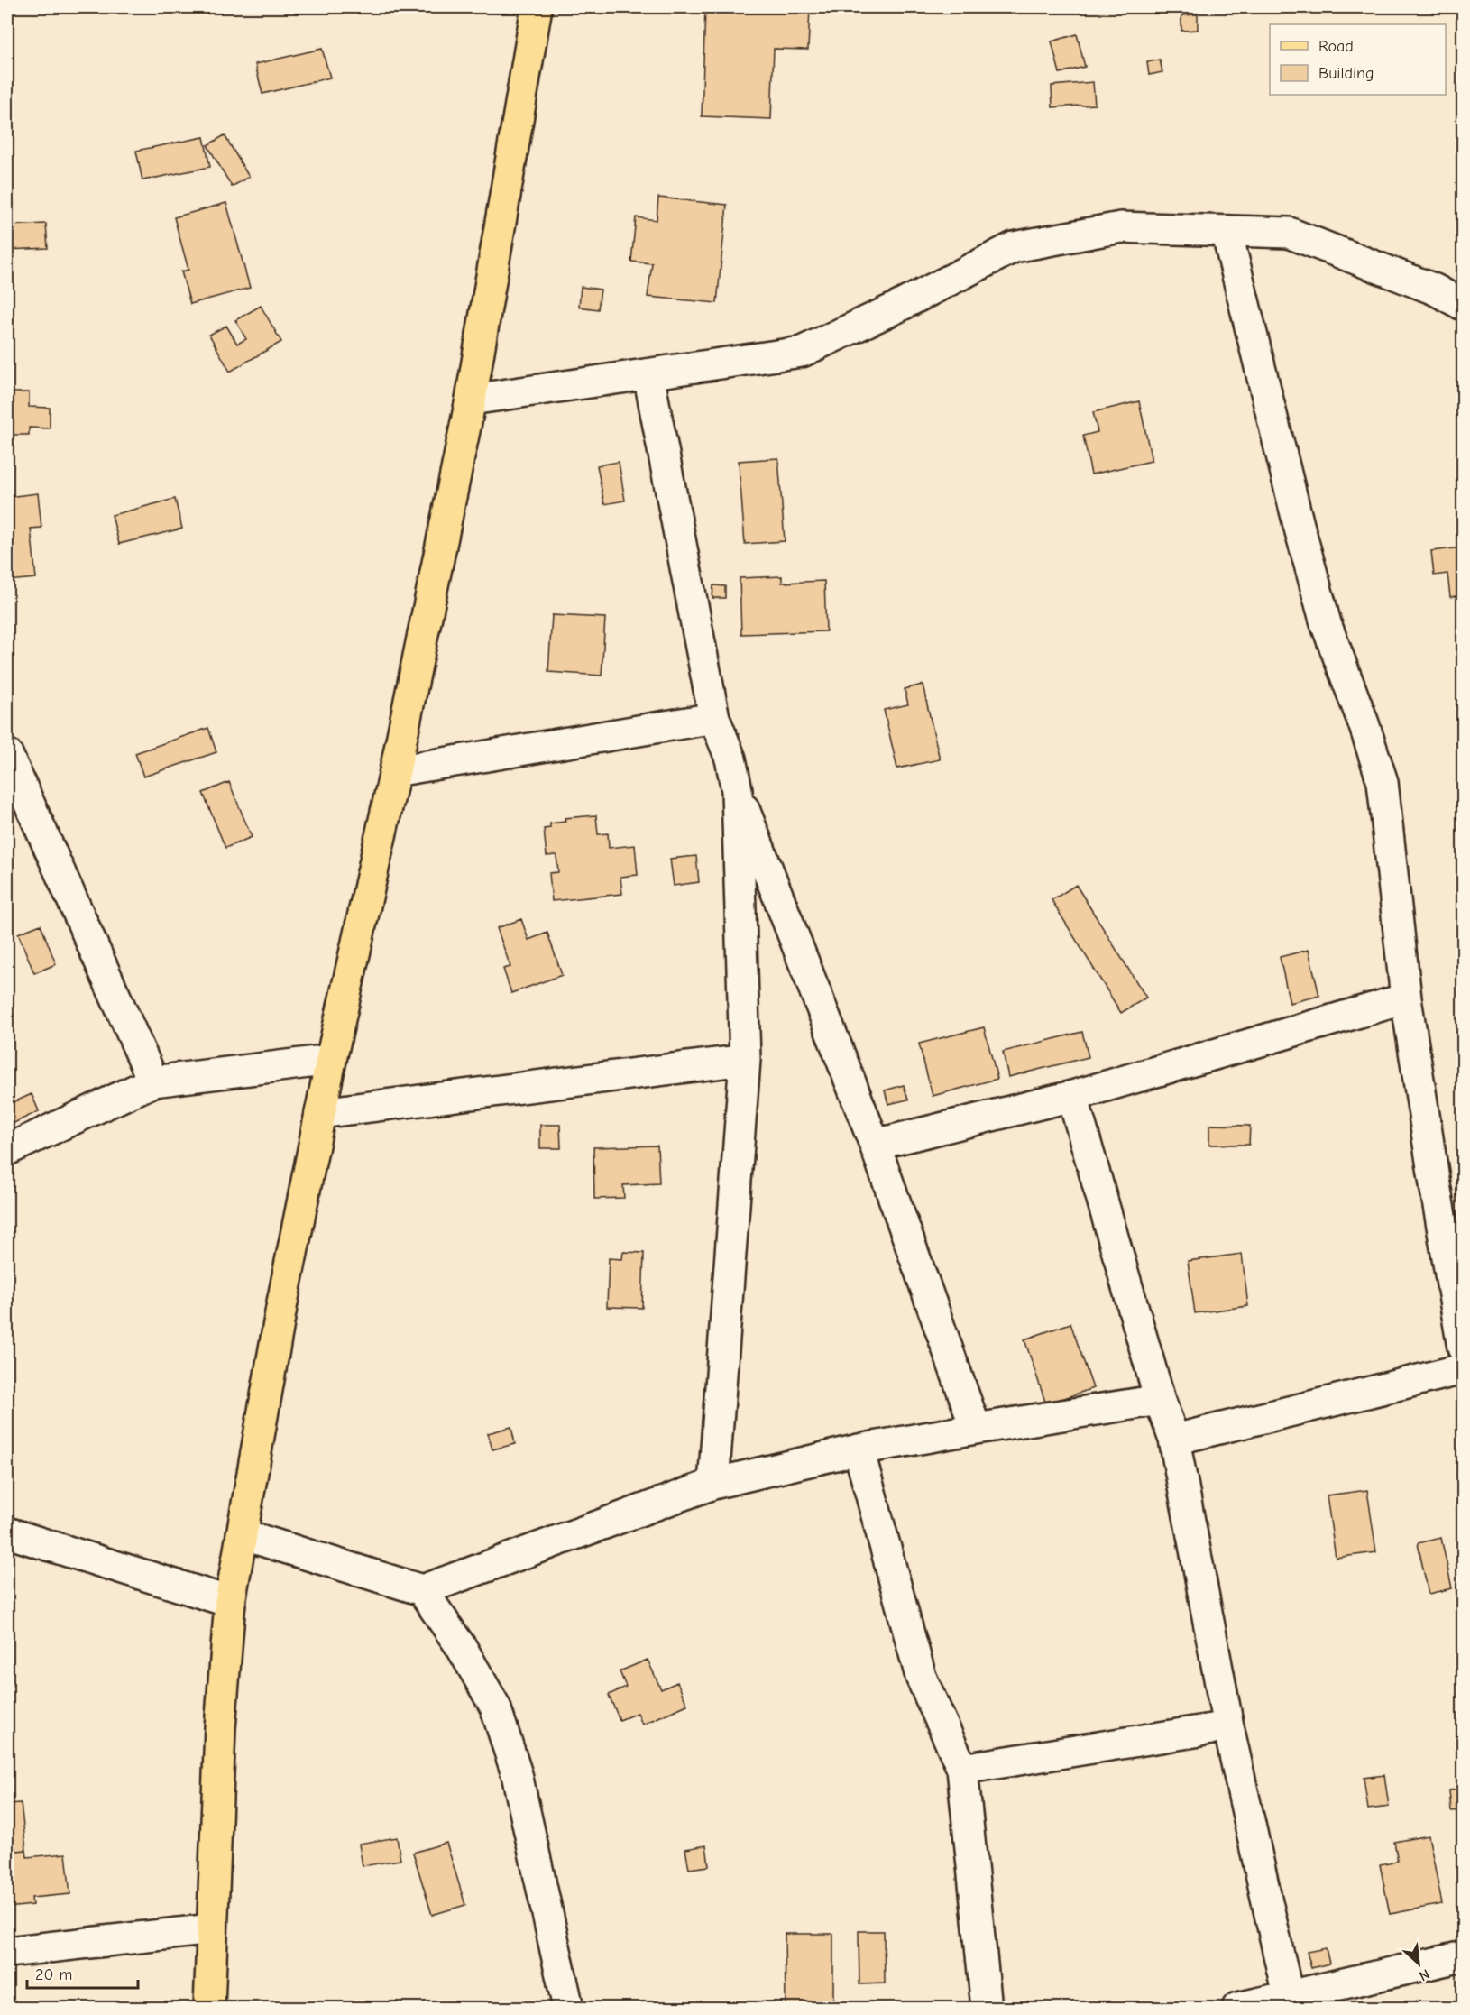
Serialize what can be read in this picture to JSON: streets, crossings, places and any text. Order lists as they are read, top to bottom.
{
  "legend": ["Road", "Building"],
  "scale_bar": "20 m",
  "north": "bottom right"
}
